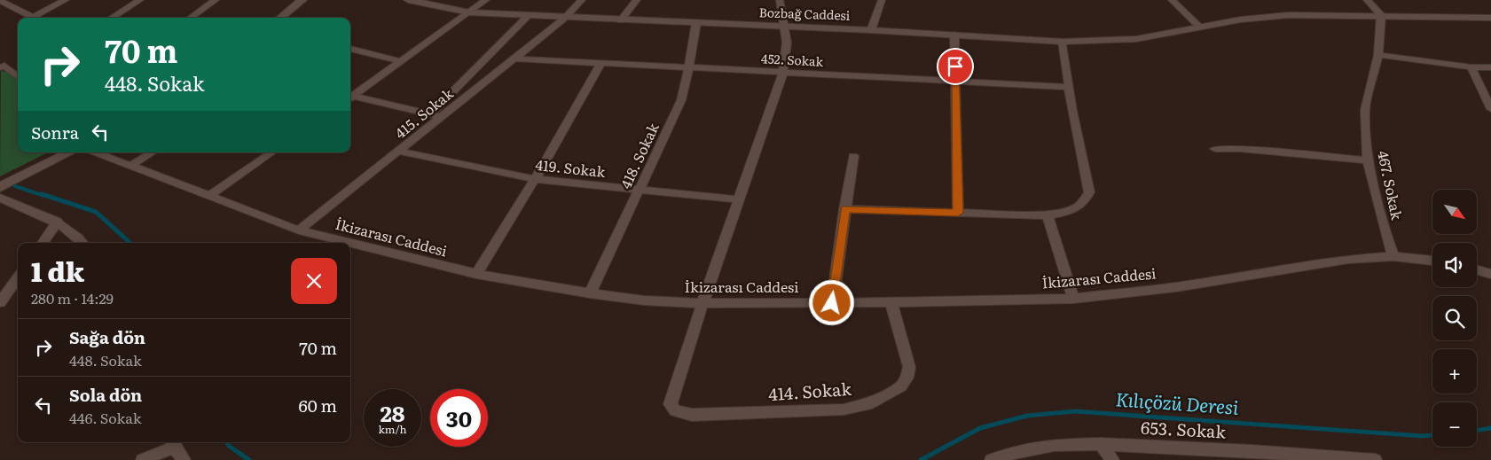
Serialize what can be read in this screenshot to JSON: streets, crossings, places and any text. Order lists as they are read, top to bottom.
{
  "streets": {
    "street": [
      "Bozbağ Caddesi",
      "452. Sokak",
      "415. Sokak",
      "418. Sokak",
      "419. Sokak",
      "467. Sokak",
      "İkizarası Caddesi",
      "414. Sokak",
      "653. Sokak"
    ]
  },
  "crossings": [
    ["Bozbağ Caddesi", "415. Sokak"],
    ["Bozbağ Caddesi", "418. Sokak"],
    ["Bozbağ Caddesi", "467. Sokak"],
    ["452. Sokak", "415. Sokak"],
    ["452. Sokak", "418. Sokak"],
    ["415. Sokak", "419. Sokak"],
    ["415. Sokak", "İkizarası Caddesi"],
    ["418. Sokak", "419. Sokak"],
    ["418. Sokak", "İkizarası Caddesi"],
    ["467. Sokak", "İkizarası Caddesi"],
    ["İkizarası Caddesi", "414. Sokak"]
  ],
  "water": ["Kılıçözü Deresi"],
  "north": "bottom right",
  "page": {
    "turn": ["70 m", "448. Sokak"],
    "then": "Sonra",
    "map_buttons": ["+", "−"],
    "heading": ["1 dk", "280 m · 14:29"],
    "list": [
      {
        "name": "Sağa dön",
        "note": "448. Sokak",
        "value": "70 m"
      },
      {
        "name": "Sola dön",
        "note": "446. Sokak",
        "value": "60 m"
      }
    ],
    "speed": "28 km/h",
    "limit": "30"
  }
}
